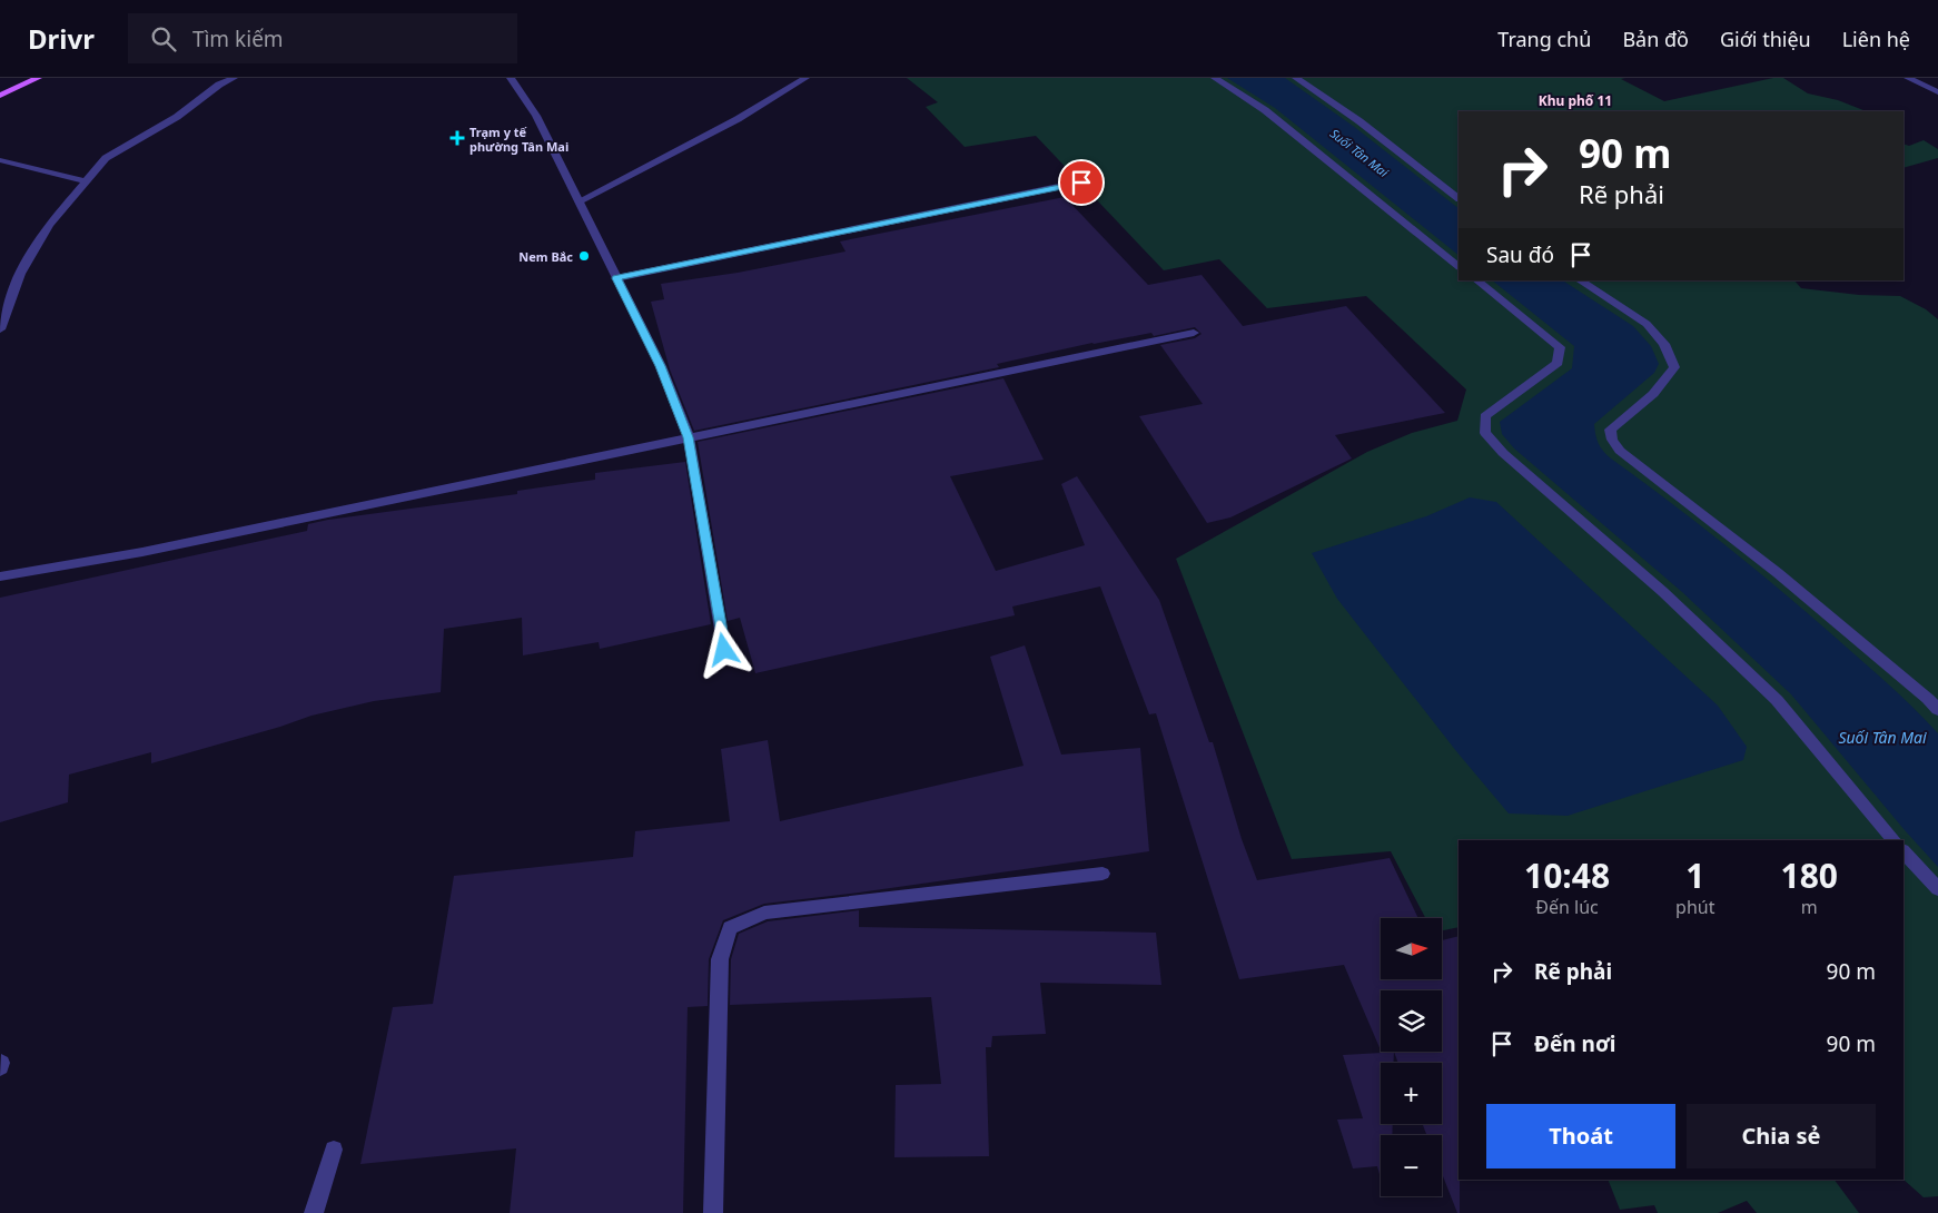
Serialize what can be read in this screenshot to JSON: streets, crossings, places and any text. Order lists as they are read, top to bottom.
{
  "districts": ["Khu phố 11"],
  "water": ["Suối Tân Mai"],
  "places": {
    "health": ["Trạm y tế phường Tân Mai"],
    "other": ["Nem Bắc"]
  },
  "north": "right",
  "page": {
    "header": "Drivr",
    "search": "Tìm kiếm",
    "nav": [
      "Trang chủ",
      "Bản đồ",
      "Giới thiệu",
      "Liên hệ"
    ],
    "turn": ["90 m", "Rẽ phải"],
    "then": "Sau đó",
    "eta": [
      "10:48",
      "Đến lúc",
      "1",
      "phút",
      "180",
      "m"
    ],
    "map_buttons": ["+", "−"],
    "list": [
      {
        "name": "Rẽ phải",
        "value": "90 m"
      },
      {
        "name": "Đến nơi",
        "value": "90 m"
      }
    ],
    "buttons": ["Thoát", "Chia sẻ"]
  }
}
